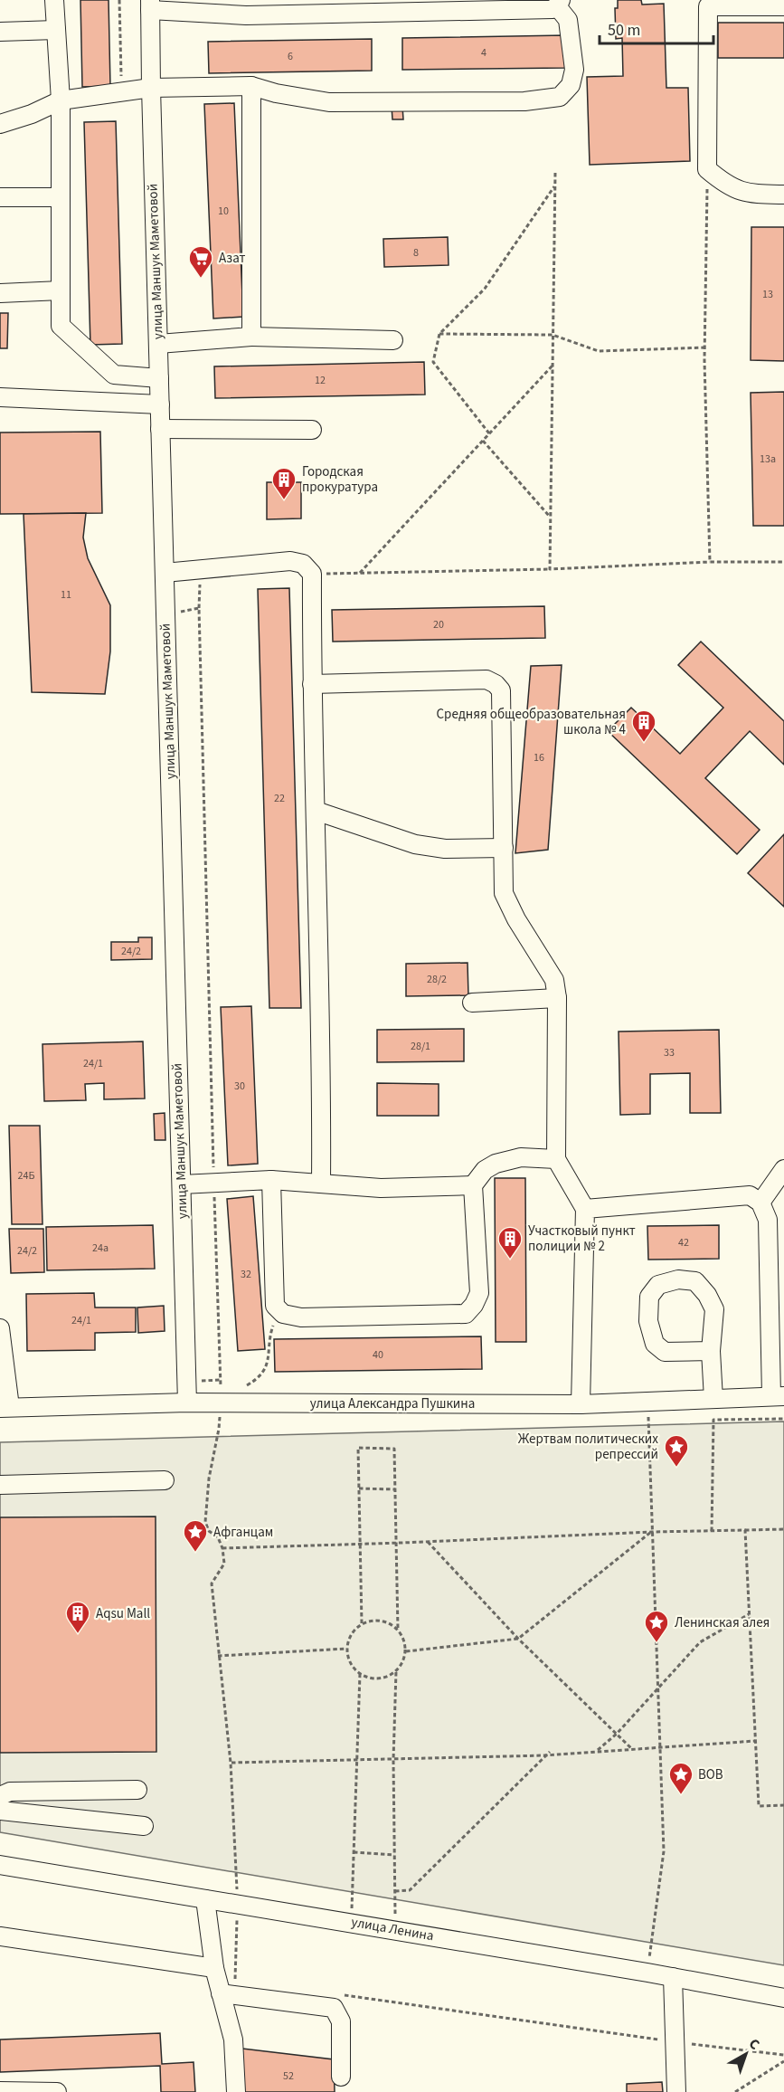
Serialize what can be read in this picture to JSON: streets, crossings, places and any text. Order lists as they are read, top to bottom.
{
  "streets": {
    "street": ["улица Маншук Маметовой", "улица Александра Пушкина", "улица Ленина"]
  },
  "crossings": [
    ["улица Маншук Маметовой", "улица Александра Пушкина"]
  ],
  "places": {
    "supermarket": ["Азат"],
    "building": [
      "Городская прокуратура",
      "Средняя общеобразовательная школа № 4",
      "Участковый пункт полиции № 2",
      "Аqsu Mall"
    ],
    "place": [
      "Жертвам политических репрессий",
      "Афганцам",
      "Ленинская алея",
      "ВОВ"
    ]
  },
  "house_numbers": [
    "4",
    "6",
    "10",
    "8",
    "13",
    "12",
    "13а",
    "11",
    "20",
    "16",
    "22",
    "24/2",
    "28/2",
    "28/1",
    "33",
    "24/1",
    "30",
    "24Б",
    "42",
    "24а",
    "24/2",
    "32",
    "24/1",
    "40",
    "52"
  ],
  "scale_bar": "50 m",
  "north": "top right"
}
